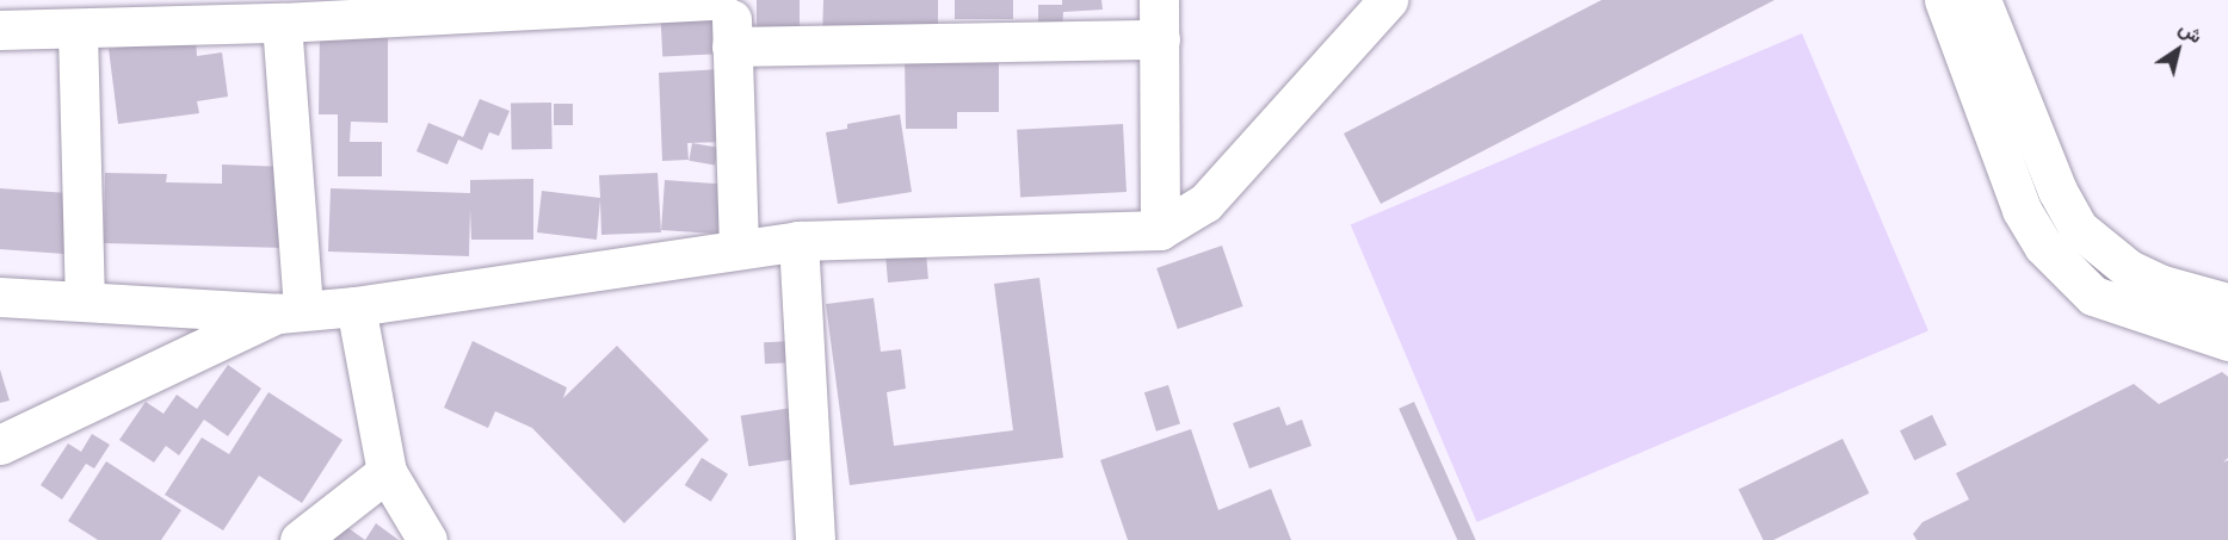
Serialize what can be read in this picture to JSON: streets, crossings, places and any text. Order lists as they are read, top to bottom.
{
  "north": "top right"
}
